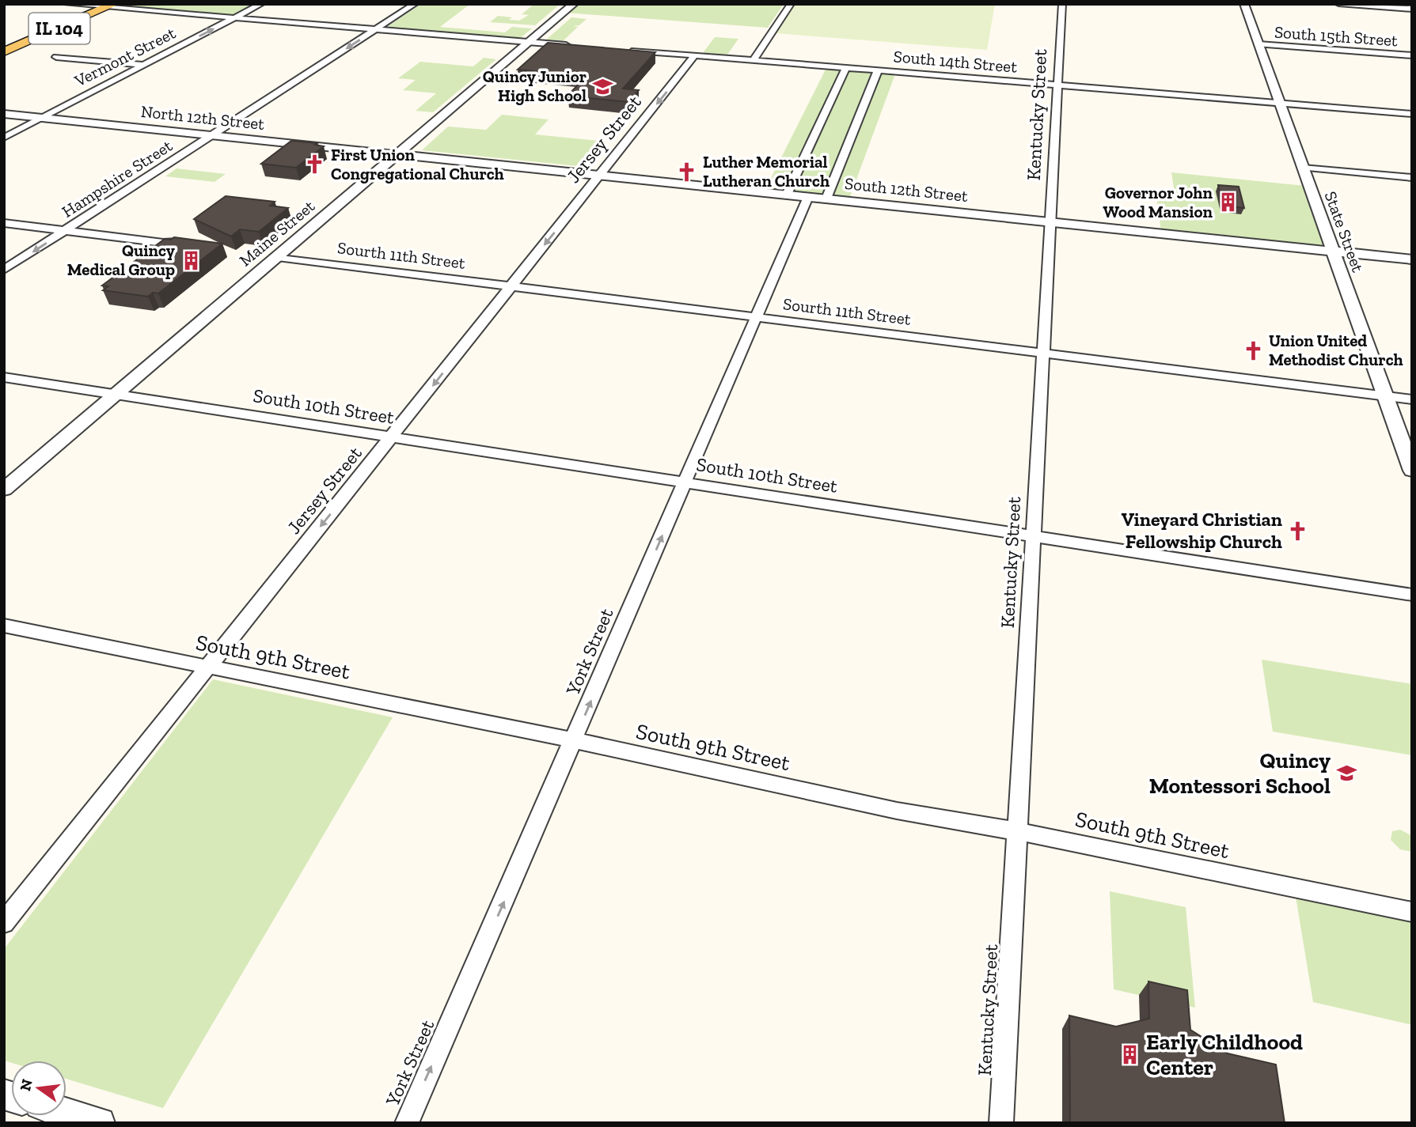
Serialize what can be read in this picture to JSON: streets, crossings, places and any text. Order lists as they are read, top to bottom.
{
  "streets": {
    "main road": ["IL 104"],
    "street": [
      "South 15th Street",
      "Vermont Street",
      "South 14th Street",
      "Kentucky Street",
      "North 12th Street",
      "Jersey Street",
      "Hampshire Street",
      "South 12th Street",
      "State Street",
      "Maine Street",
      "Sourth 11th Street",
      "South 10th Street",
      "York Street",
      "South 9th Street"
    ]
  },
  "crossings": [
    ["South 15th Street", "State Street"],
    ["Vermont Street", "North 12th Street"],
    ["South 14th Street", "Kentucky Street"],
    ["South 14th Street", "Jersey Street"],
    ["South 14th Street", "State Street"],
    ["Kentucky Street", "South 12th Street"],
    ["Kentucky Street", "Sourth 11th Street"],
    ["Kentucky Street", "South 10th Street"],
    ["Kentucky Street", "South 9th Street"],
    ["North 12th Street", "Hampshire Street"],
    ["North 12th Street", "South 12th Street"],
    ["North 12th Street", "Maine Street"],
    ["Jersey Street", "South 12th Street"],
    ["Jersey Street", "Sourth 11th Street"],
    ["Jersey Street", "South 10th Street"],
    ["Jersey Street", "South 9th Street"],
    ["South 12th Street", "State Street"],
    ["South 12th Street", "Maine Street"],
    ["South 12th Street", "York Street"],
    ["State Street", "Sourth 11th Street"],
    ["Maine Street", "Sourth 11th Street"],
    ["Maine Street", "South 10th Street"],
    ["Sourth 11th Street", "York Street"],
    ["South 10th Street", "York Street"],
    ["York Street", "South 9th Street"]
  ],
  "one_way": [
    "Vermont Street",
    "Jersey Street",
    "Hampshire Street",
    "York Street"
  ],
  "places": {
    "school or university": ["Quincy Junior High School", "Quincy Montessori School"],
    "church": [
      "First Union Congregational Church",
      "Luther Memorial Lutheran Church",
      "Union United Methodist Church",
      "Vineyard Christian Fellowship Church"
    ],
    "building": ["Governor John Wood Mansion", "Quincy Medical Group", "Early Childhood Center"]
  },
  "north": "left"
}
